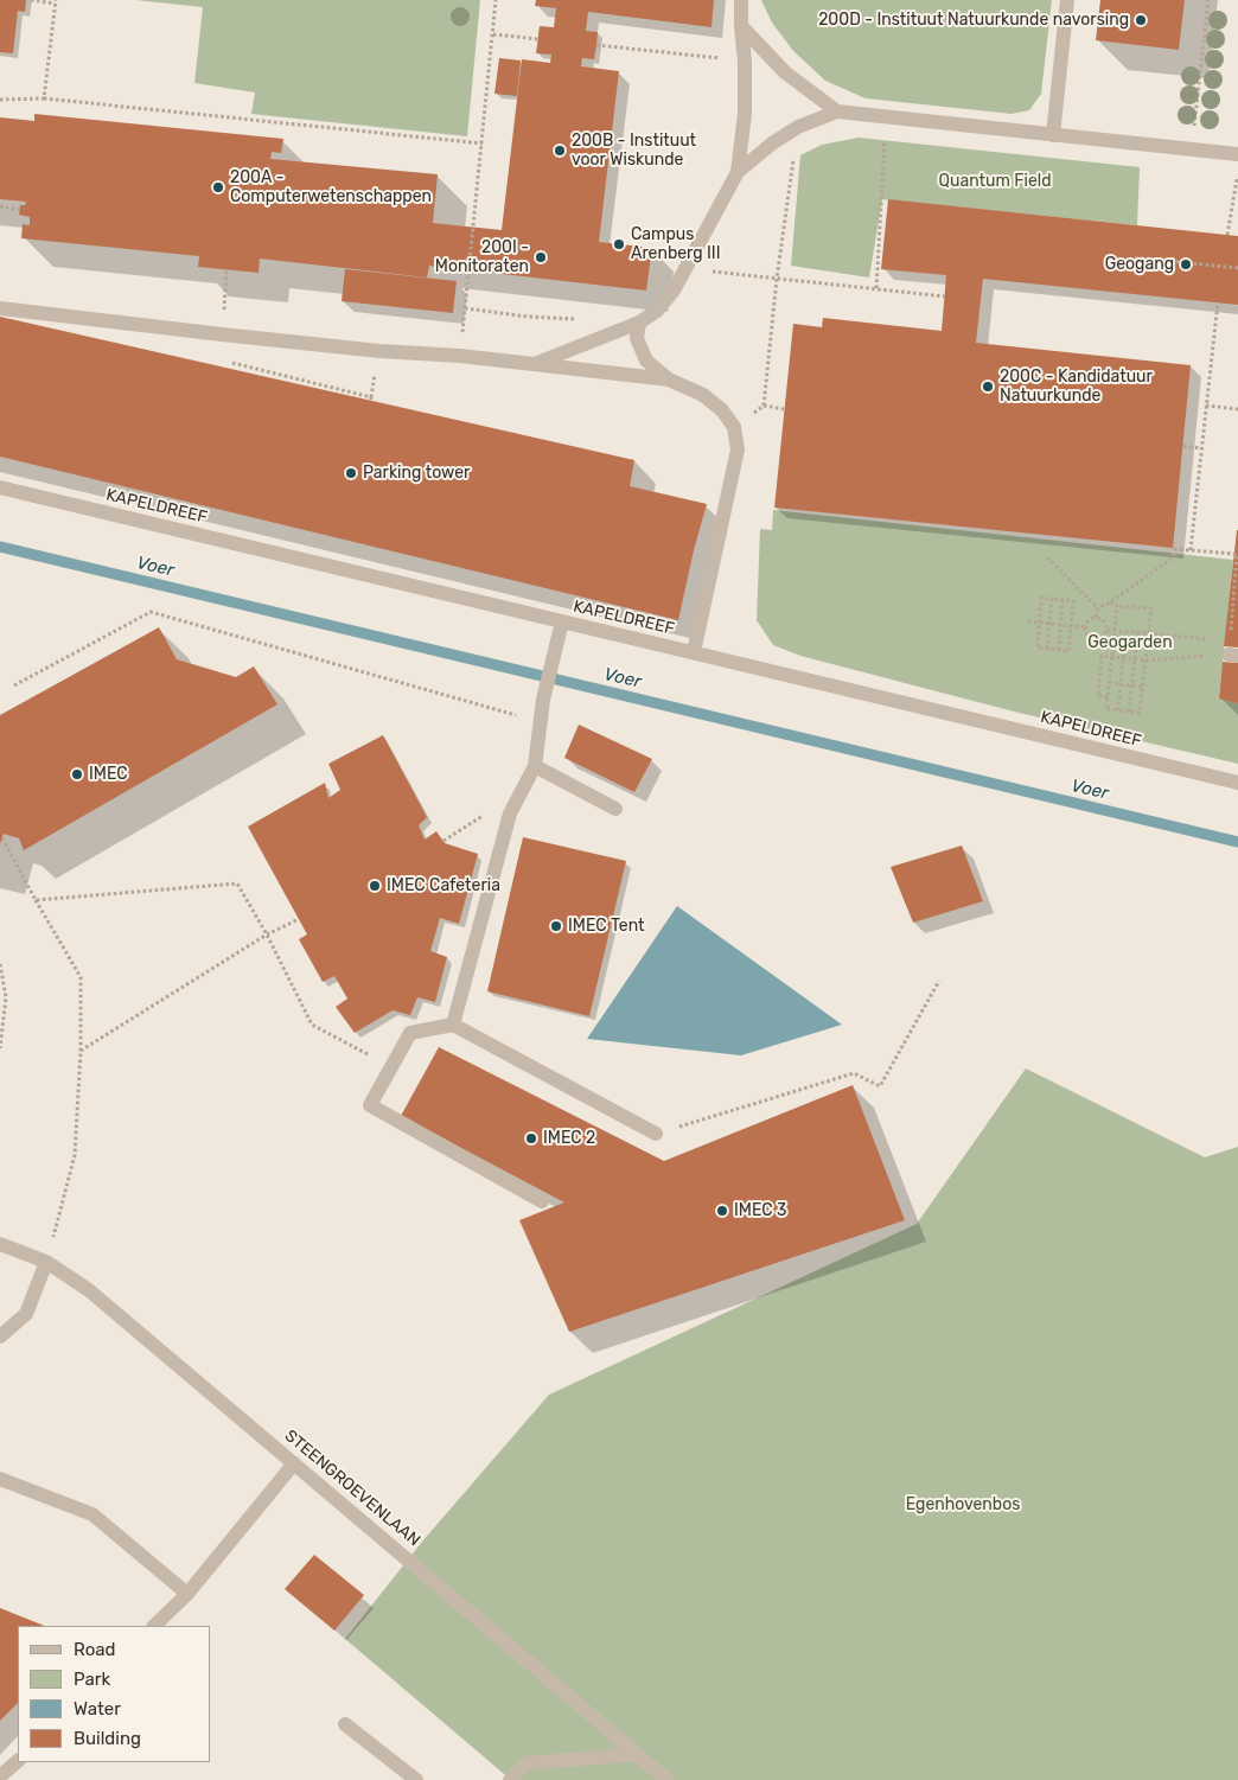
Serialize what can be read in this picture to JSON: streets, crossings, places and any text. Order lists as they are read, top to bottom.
{
  "streets": {
    "street": ["KAPELDREEF", "STEENGROEVENLAAN"]
  },
  "water": ["Voer"],
  "parks": ["Quantum Field", "Geogarden", "Egenhovenbos"],
  "places": [
    "200D - Instituut Natuurkunde navorsing",
    "200B - Instituut voor Wiskunde",
    "200A - Computerwetenschappen",
    "Campus Arenberg III",
    "200I - Monitoraten",
    "Geogang",
    "200C - Kandidatuur Natuurkunde",
    "Parking tower",
    "IMEC",
    "IMEC Cafeteria",
    "IMEC Tent",
    "IMEC 2",
    "IMEC 3"
  ],
  "legend": [
    "Road",
    "Park",
    "Water",
    "Building"
  ]
}
